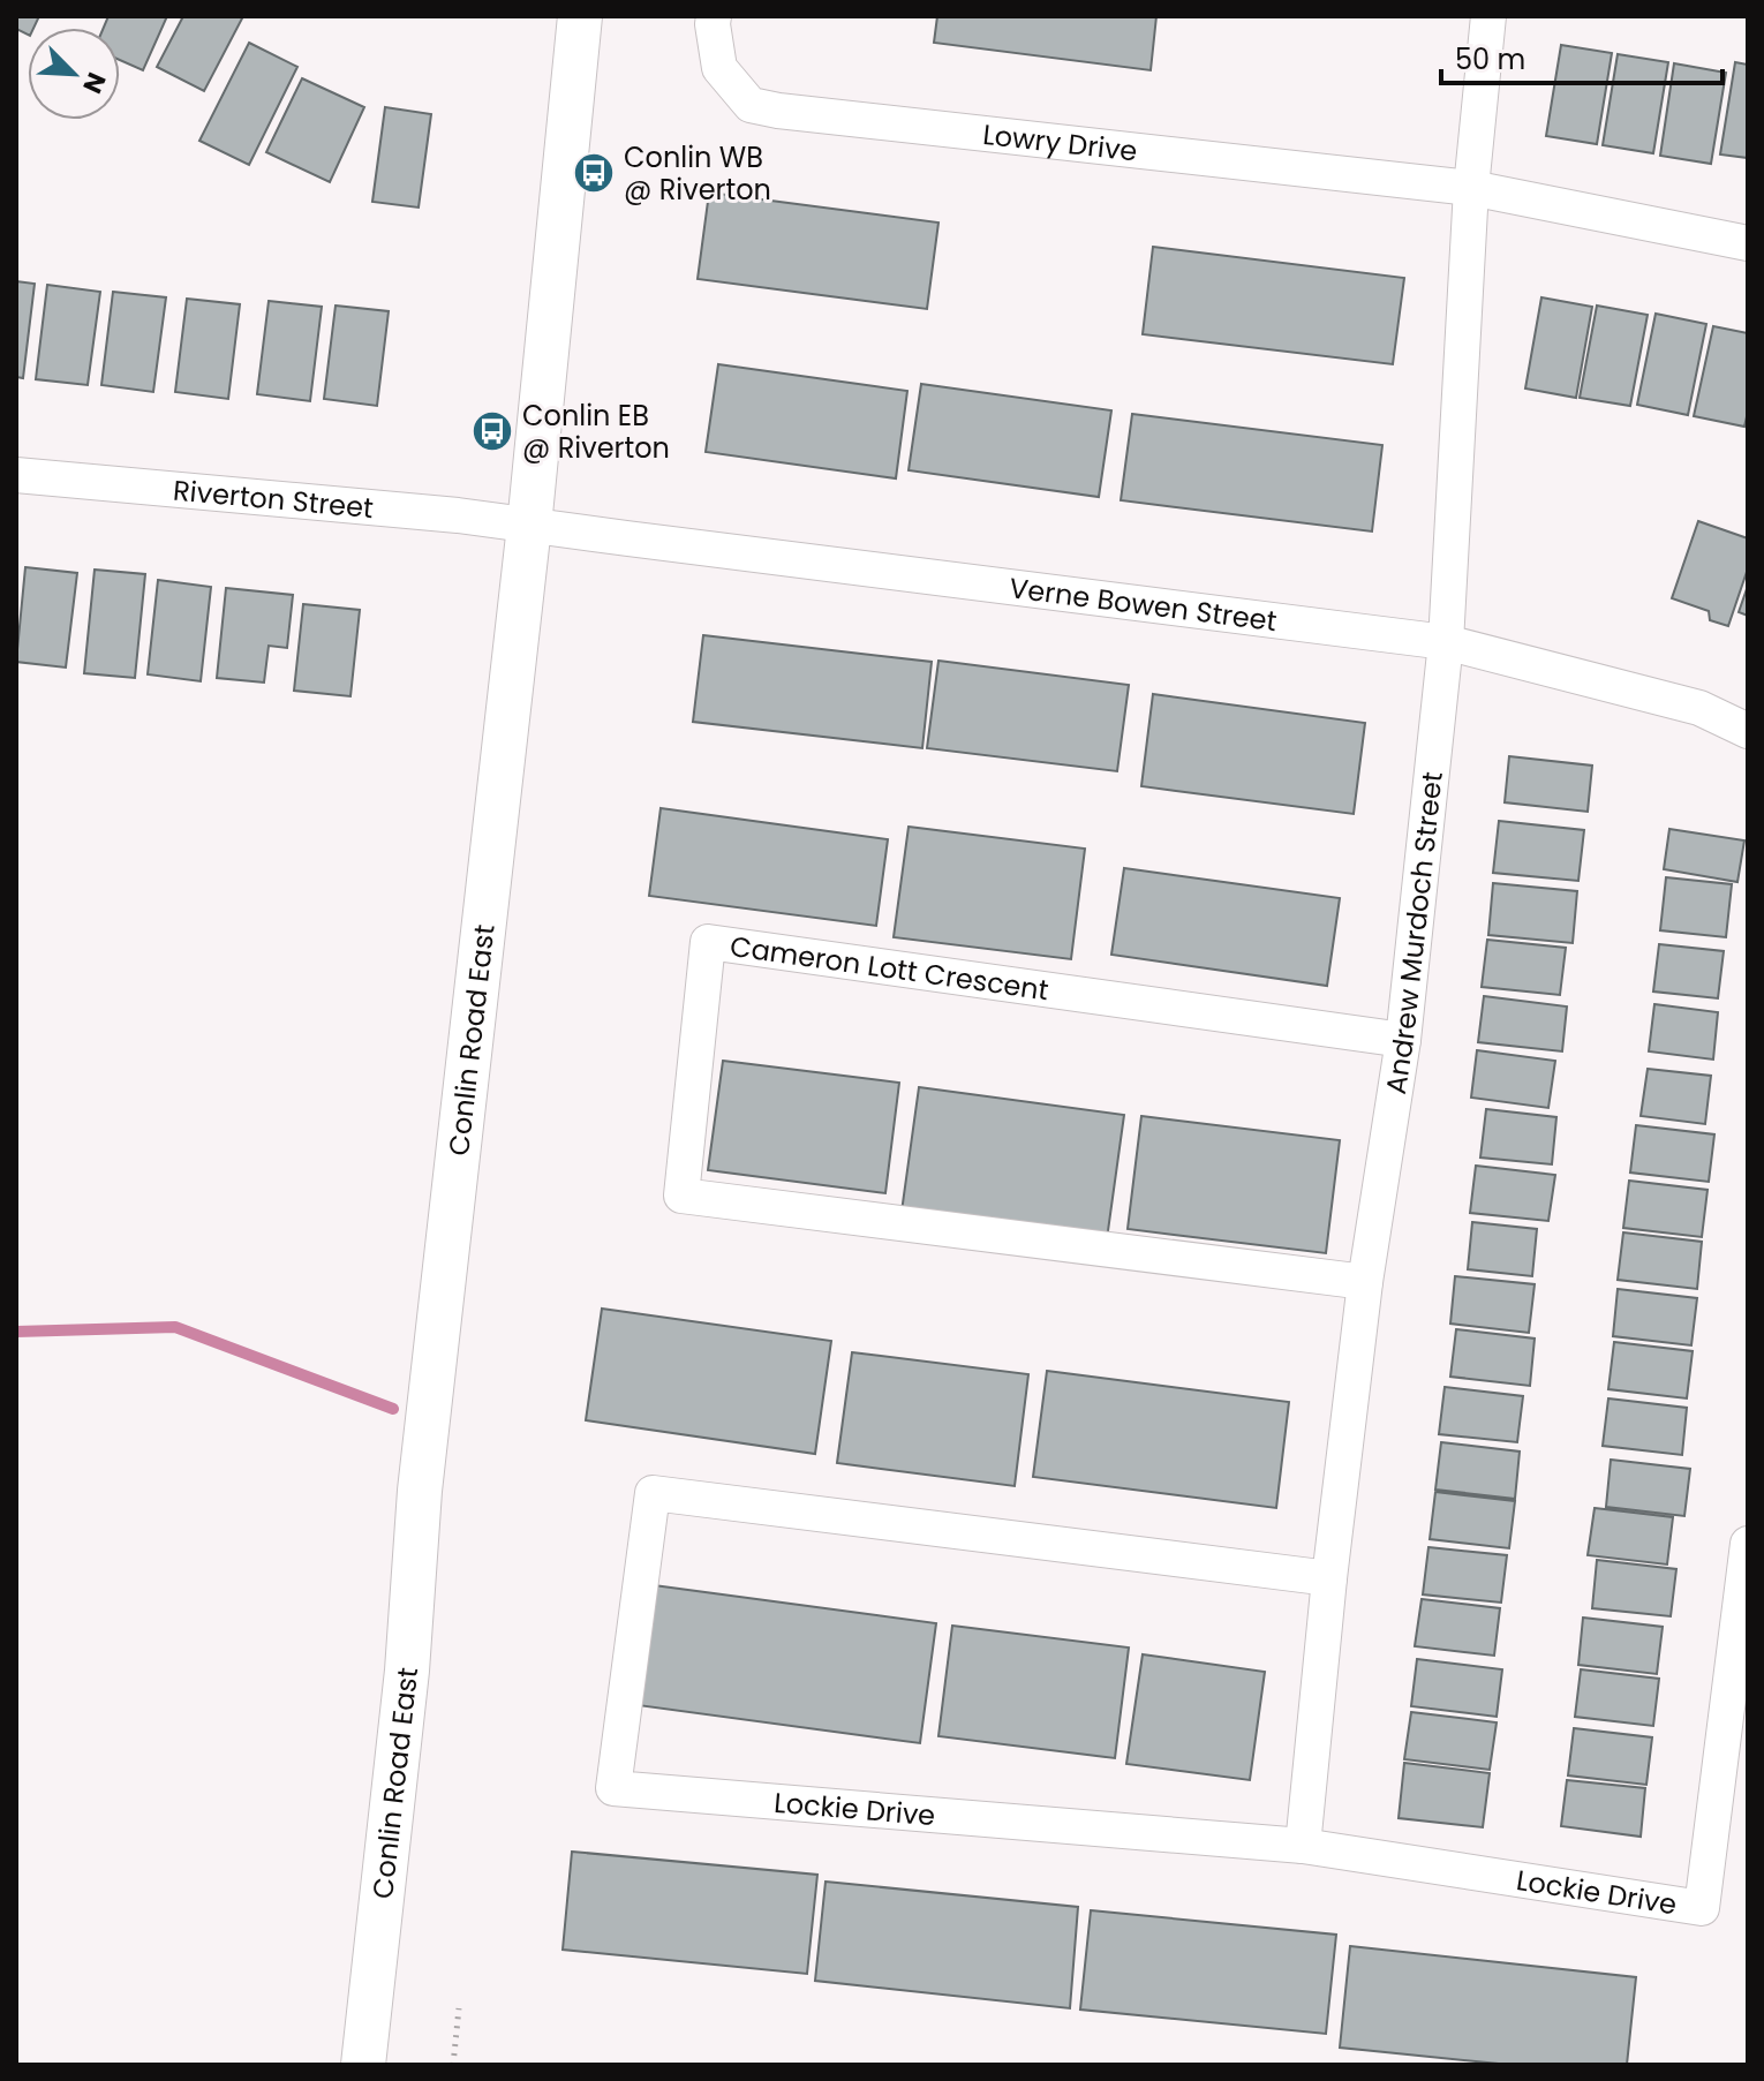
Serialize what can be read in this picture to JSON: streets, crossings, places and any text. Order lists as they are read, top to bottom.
{
  "streets": {
    "street": [
      "Lowry Drive",
      "Riverton Street",
      "Verne Bowen Street",
      "Andrew Murdoch Street",
      "Cameron Lott Crescent",
      "Conlin Road East",
      "Lockie Drive"
    ]
  },
  "crossings": [
    ["Lowry Drive", "Andrew Murdoch Street"],
    ["Riverton Street", "Verne Bowen Street"],
    ["Riverton Street", "Conlin Road East"],
    ["Verne Bowen Street", "Andrew Murdoch Street"],
    ["Verne Bowen Street", "Conlin Road East"],
    ["Andrew Murdoch Street", "Cameron Lott Crescent"],
    ["Andrew Murdoch Street", "Lockie Drive"]
  ],
  "places": {
    "bus stop": ["Conlin WB @ Riverton", "Conlin EB @ Riverton"]
  },
  "scale_bar": "50 m",
  "north": "bottom right"
}
